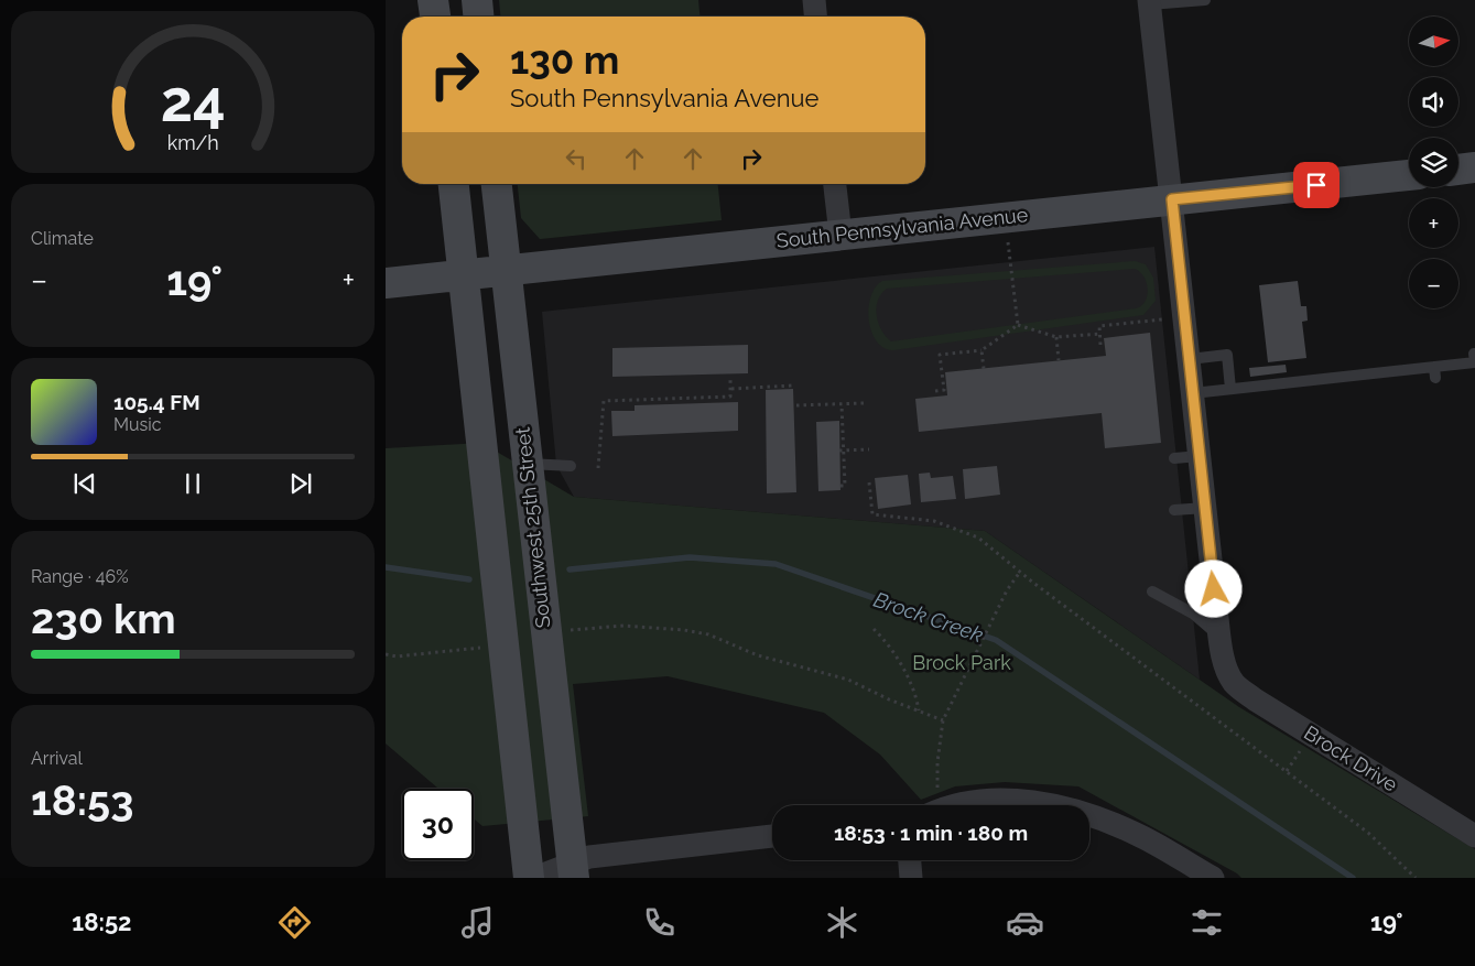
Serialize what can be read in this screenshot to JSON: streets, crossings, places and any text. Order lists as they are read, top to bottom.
{
  "streets": {
    "street": ["South Pennsylvania Avenue", "Southwest 25th Street", "Brock Drive"]
  },
  "crossings": [
    ["South Pennsylvania Avenue", "Southwest 25th Street"]
  ],
  "water": ["Brock Creek"],
  "parks": ["Brock Park"],
  "north": "right",
  "page": {
    "map_buttons": ["+", "−"],
    "turn": ["130 m", "South Pennsylvania Avenue"],
    "tile": [
      "Climate",
      ["Range · 46%", "230 km"],
      ["Arrival", "18:53"]
    ],
    "heat": ["−", "19°", "+"],
    "song": ["105.4 FM", "Music"],
    "limit": "30",
    "trip": "18:53 · 1 min · 180 m",
    "tabs": ["18:52", "19°"],
    "gauge": ["24", "km/h"]
  }
}
